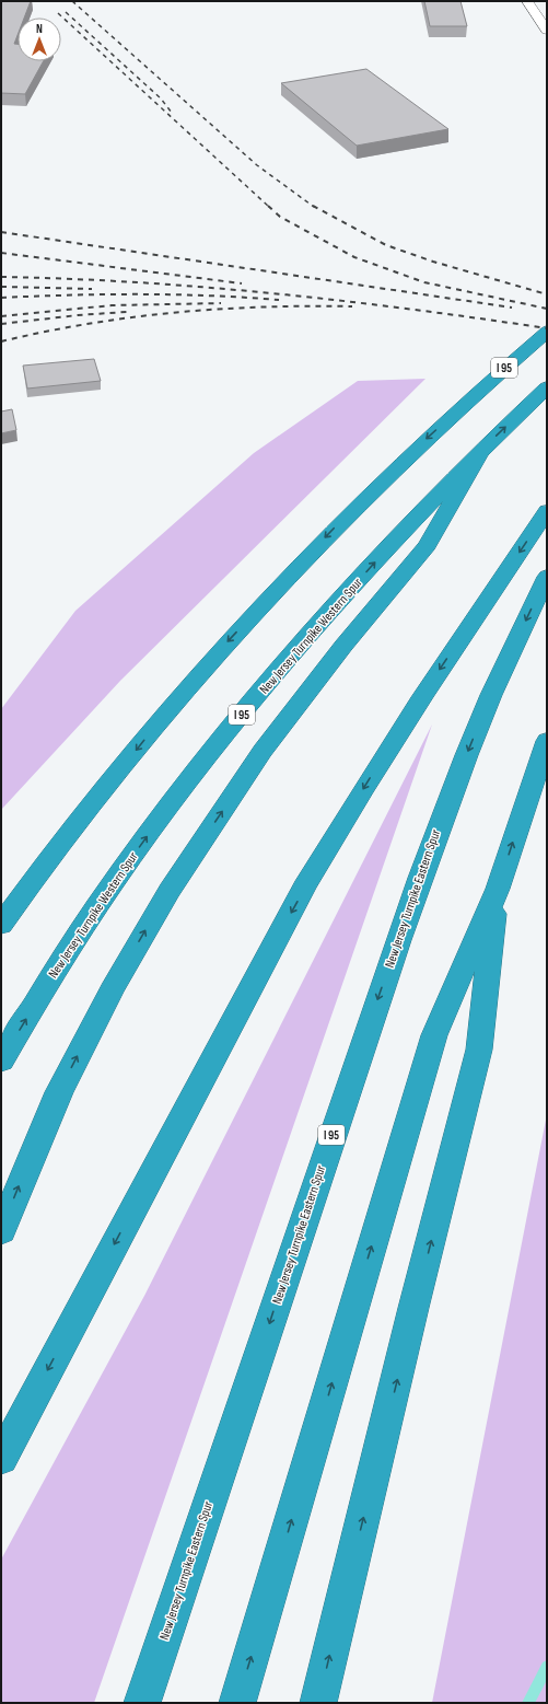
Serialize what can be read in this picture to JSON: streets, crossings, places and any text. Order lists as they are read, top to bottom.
{
  "streets": {
    "highway": ["I 95", "New Jersey Turnpike Western Spur", "New Jersey Turnpike Eastern Spur"]
  },
  "north": "top"
}
